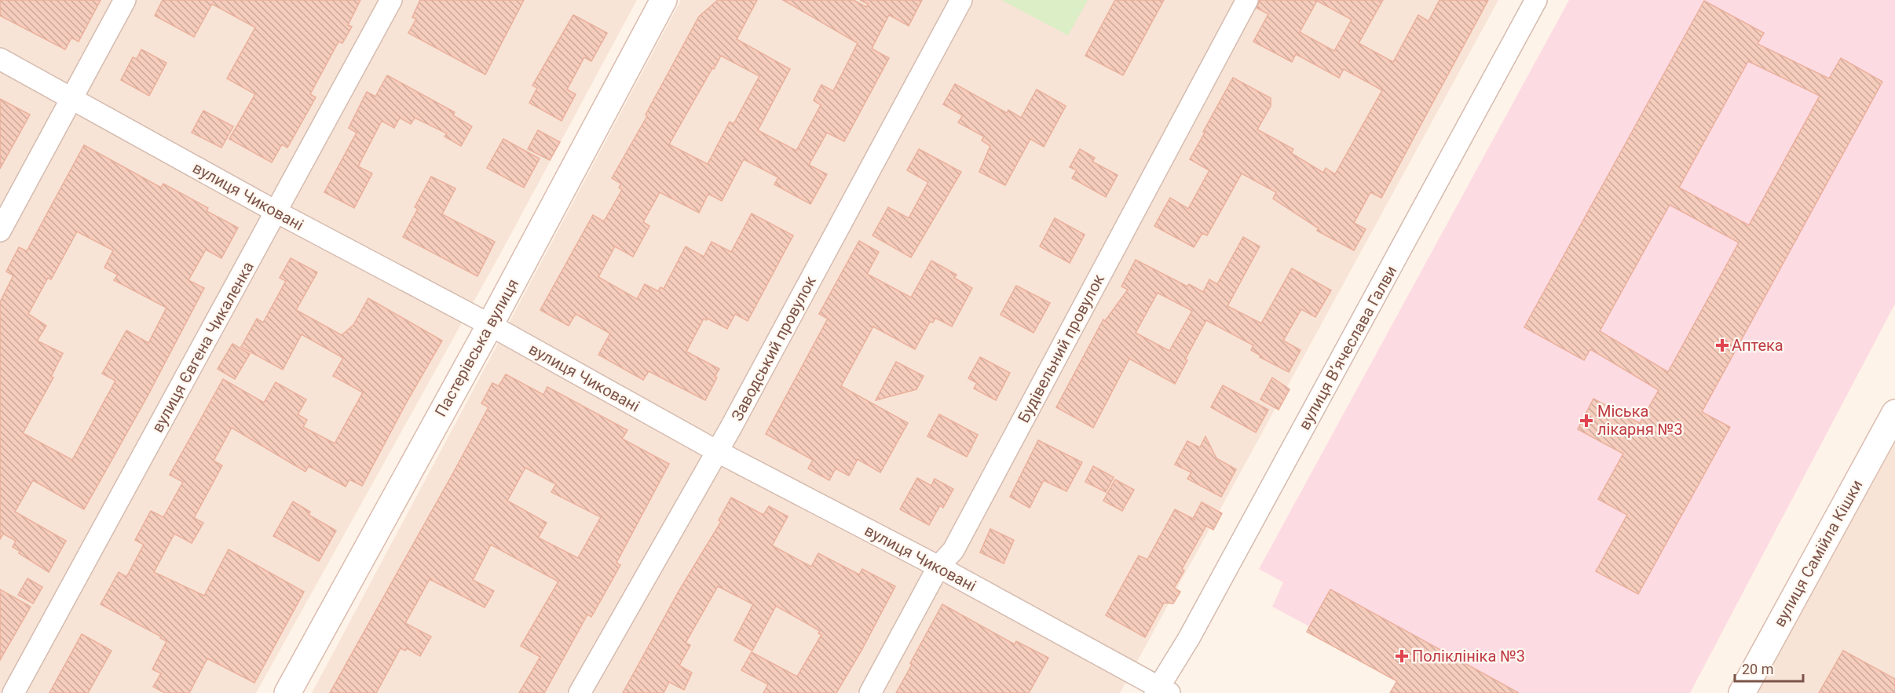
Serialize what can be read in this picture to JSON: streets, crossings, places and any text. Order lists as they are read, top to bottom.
{
  "streets": {
    "main road": ["Пастерівська вулиця", "вулиця Самійла Кішки"],
    "street": [
      "вулиця Чиковані",
      "вулиця Євгена Чикаленка",
      "вулиця Вʼячеслава Галви",
      "Заводський провулок",
      "Будівельний провулок"
    ]
  },
  "crossings": [
    ["вулиця Чиковані", "вулиця Євгена Чикаленка"],
    ["вулиця Чиковані", "Пастерівська вулиця"],
    ["вулиця Чиковані", "вулиця Вʼячеслава Галви"],
    ["вулиця Чиковані", "Заводський провулок"],
    ["вулиця Чиковані", "Будівельний провулок"]
  ],
  "places": {
    "health": ["Аптека", "Міська лікарня №3", "Поліклініка №3"]
  },
  "scale_bar": "20 m"
}
